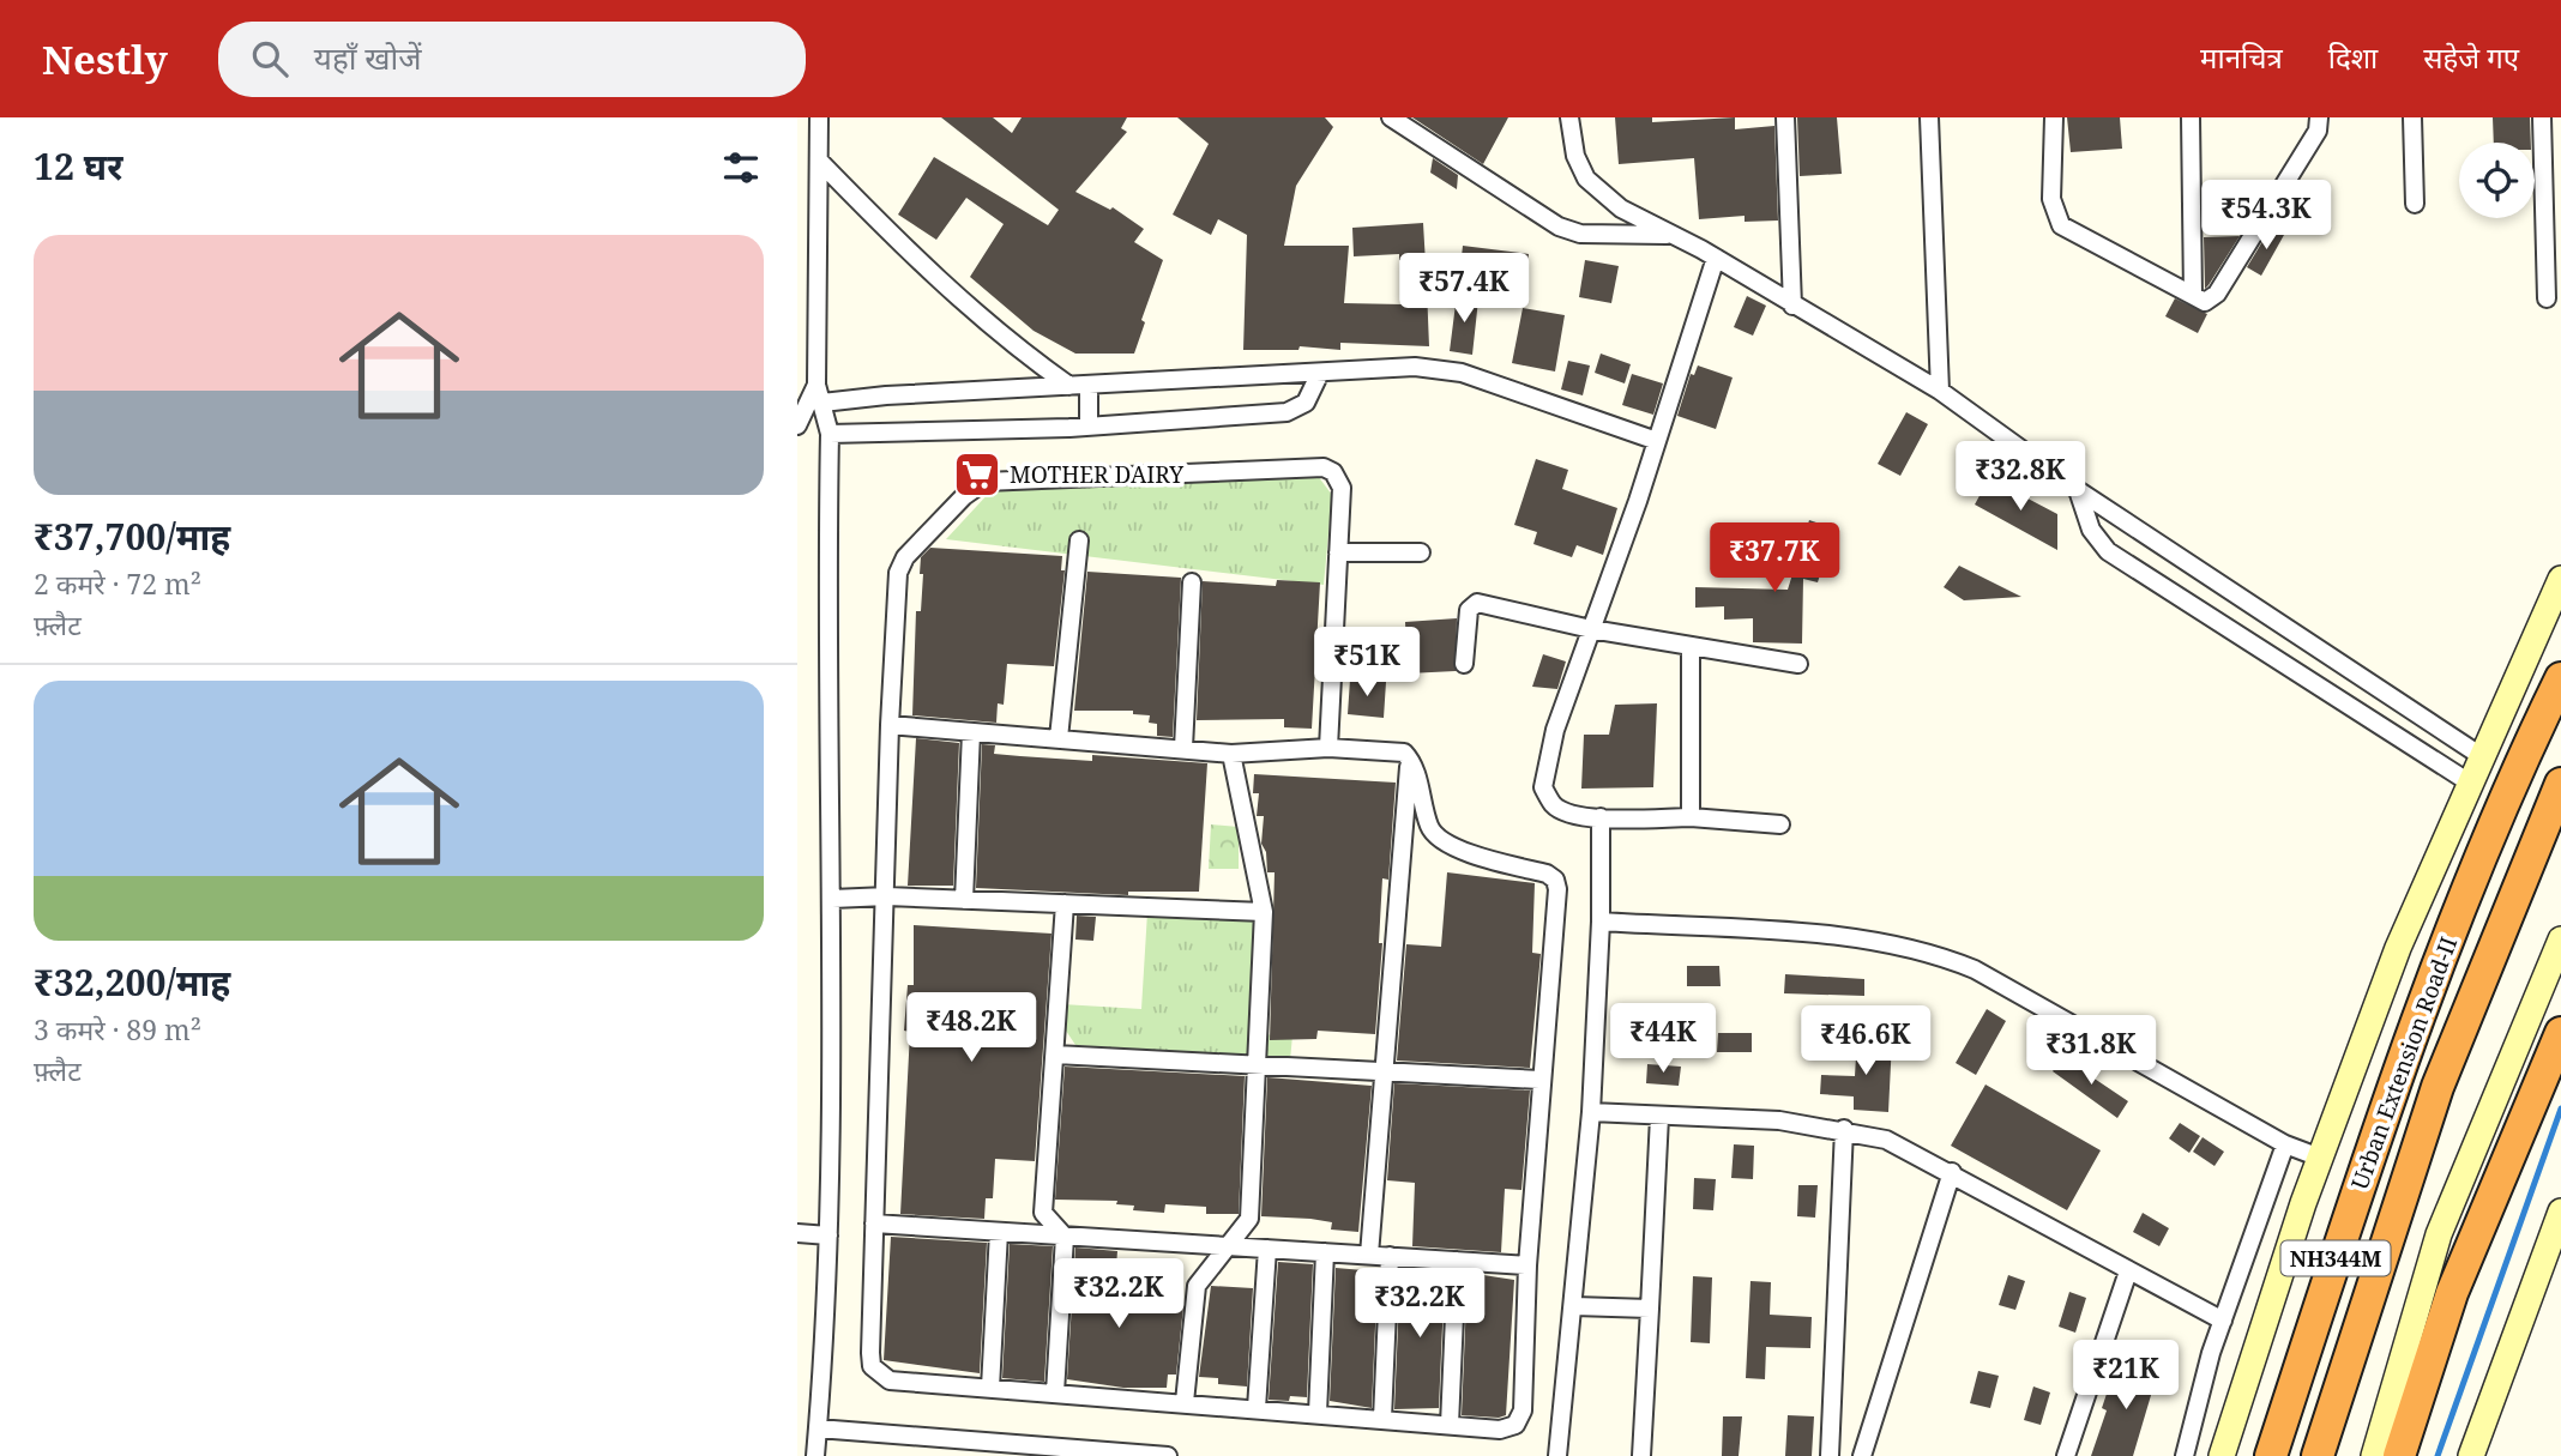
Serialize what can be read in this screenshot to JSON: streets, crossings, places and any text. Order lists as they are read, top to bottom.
{
  "streets": {
    "highway": ["Urban Extension Road-II", "NH344M"]
  },
  "places": {
    "supermarket": ["MOTHER DAIRY"]
  },
  "page": {
    "header": "Nestly",
    "search": "यहाँ खोजें",
    "nav": ["मानचित्र", "दिशा", "सहेजे गए"],
    "heading": "12 घर",
    "price": [
      "₹54.3K",
      "₹57.4K",
      "₹32.8K",
      "₹37.7K",
      "₹51K",
      "₹48.2K",
      "₹44K",
      "₹46.6K",
      "₹31.8K",
      "₹32.2K",
      "₹32.2K",
      "₹21K"
    ],
    "list": [
      {
        "name": "₹37,700/माह",
        "note": "2 कमरे · 72 m² · फ़्लैट"
      },
      {
        "name": "₹32,200/माह",
        "note": "3 कमरे · 89 m² · फ़्लैट"
      }
    ]
  }
}
